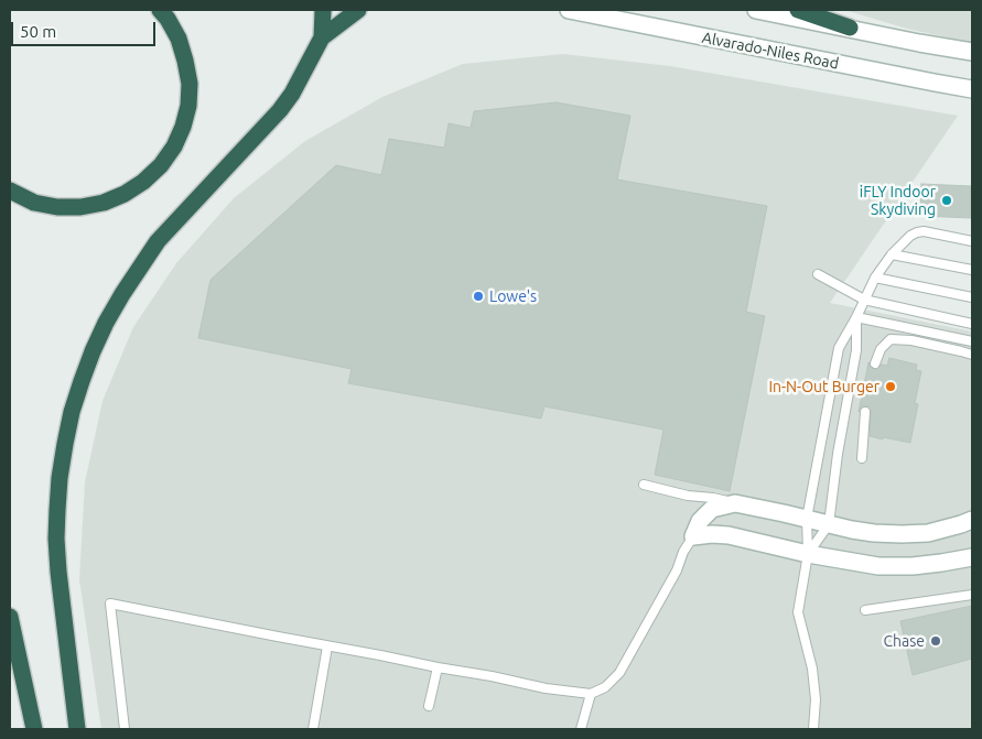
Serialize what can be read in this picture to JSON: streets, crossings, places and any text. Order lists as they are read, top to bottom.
{
  "streets": {
    "main road": ["Alvarado-Niles Road"]
  },
  "places": [
    "iFLY Indoor Skydiving",
    "Lowe's",
    "In-N-Out Burger",
    "Chase"
  ],
  "scale_bar": "50 m"
}
